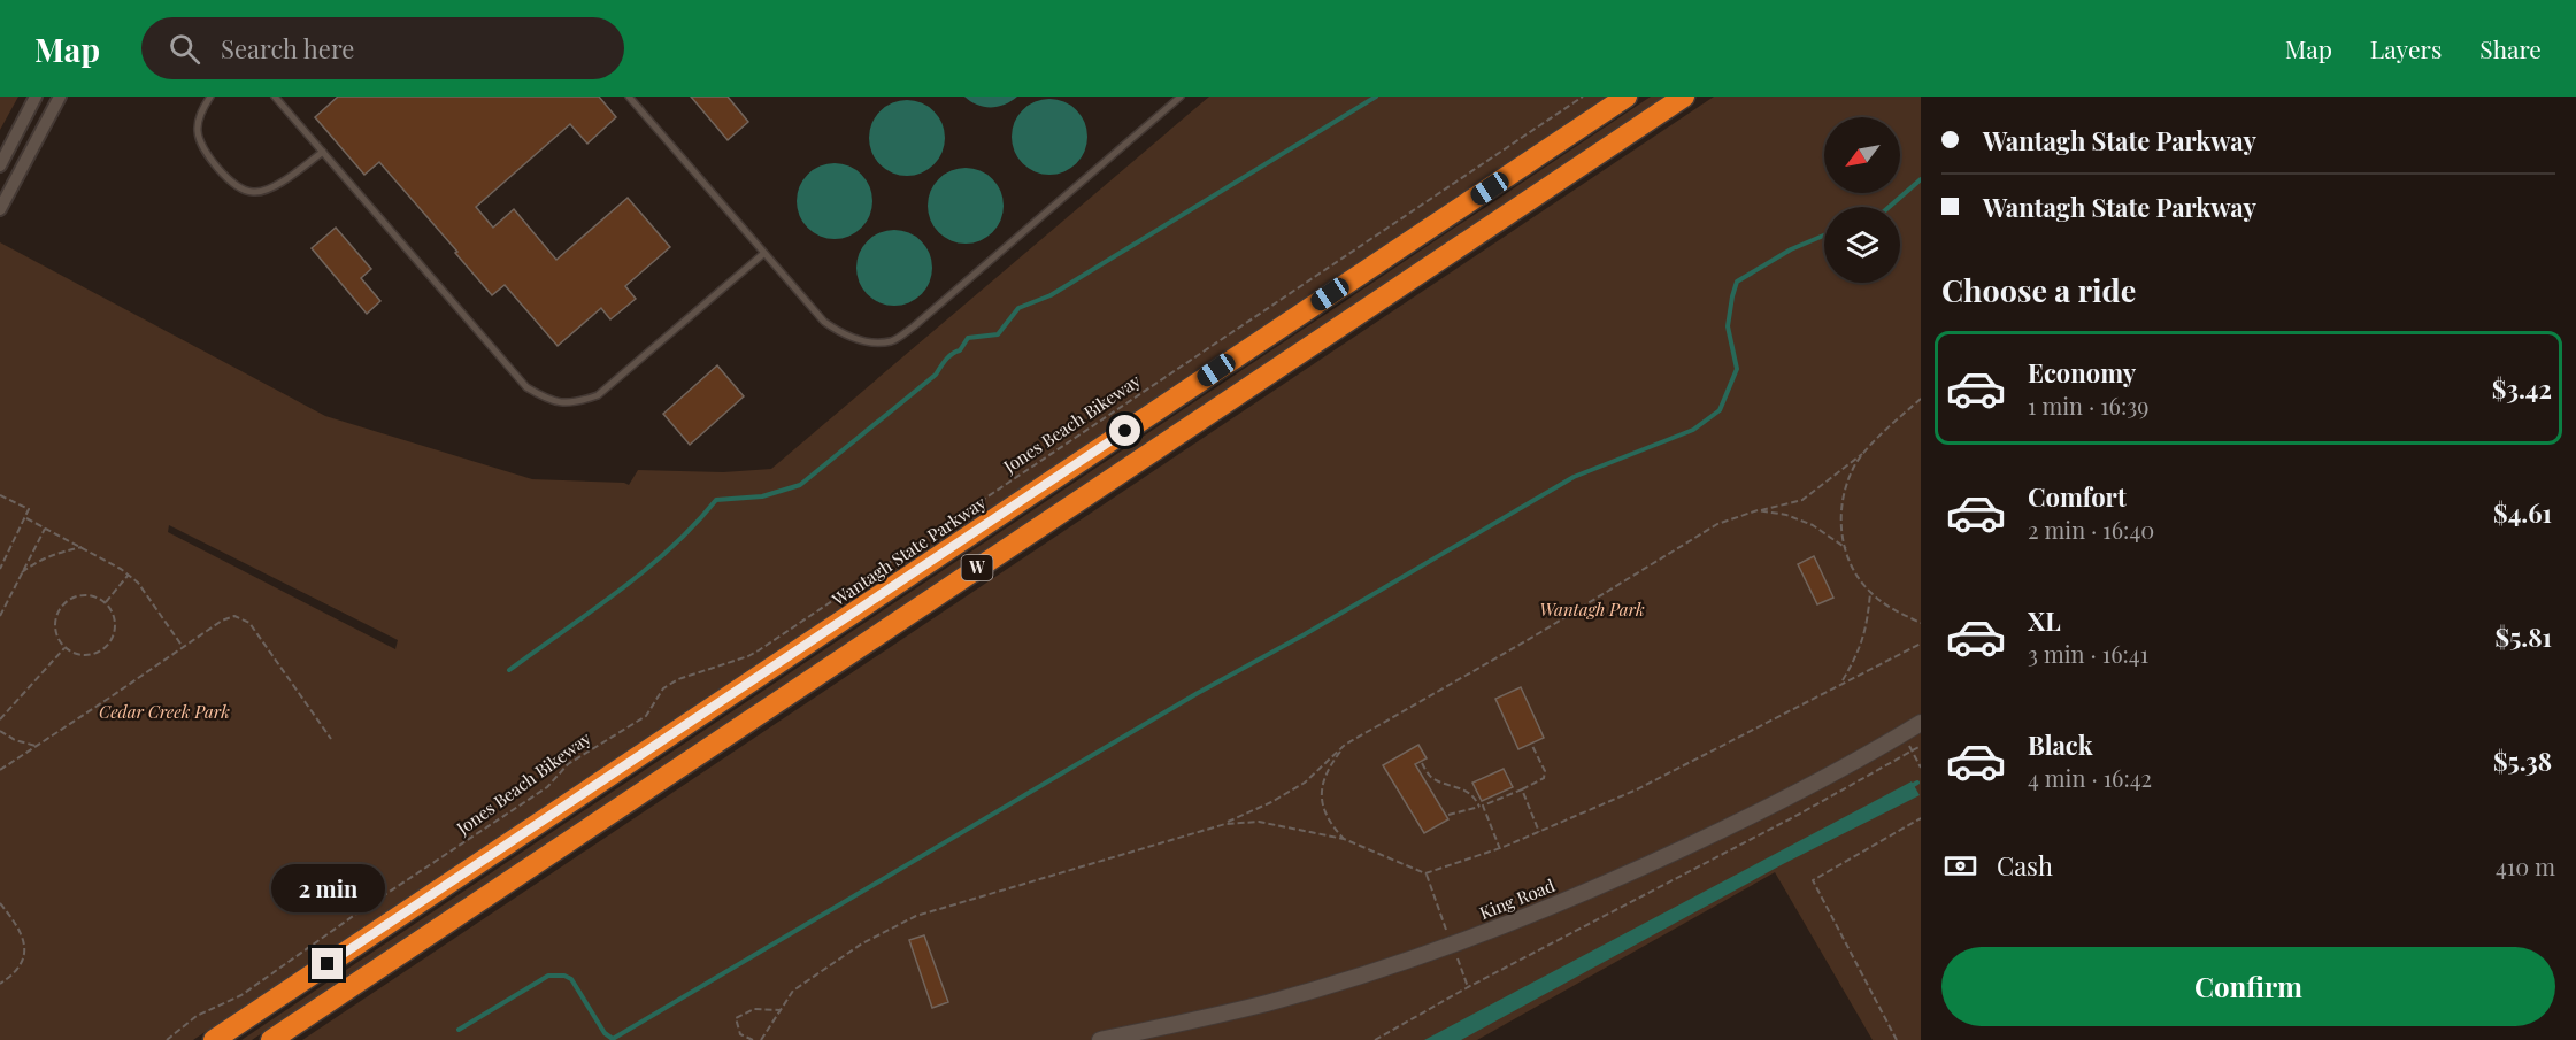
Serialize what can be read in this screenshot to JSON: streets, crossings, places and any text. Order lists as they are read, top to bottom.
{
  "streets": {
    "highway": ["Wantagh State Parkway", "W"],
    "street": ["King Road"],
    "path": ["Jones Beach Bikeway"]
  },
  "parks": ["Wantagh Park", "Cedar Creek Park"],
  "north": "bottom left",
  "page": {
    "header": "Map",
    "search": "Search here",
    "nav": ["Map", "Layers", "Share"],
    "banner": ["Wantagh State Parkway", "Wantagh State Parkway"],
    "heading": "Choose a ride",
    "list": [
      {
        "name": "Economy",
        "note": "1 min · 16:39",
        "value": "$3.42"
      },
      {
        "name": "Comfort",
        "note": "2 min · 16:40",
        "value": "$4.61"
      },
      {
        "name": "XL",
        "note": "3 min · 16:41",
        "value": "$5.81"
      },
      {
        "name": "Black",
        "note": "4 min · 16:42",
        "value": "$5.38"
      }
    ],
    "pay": ["Cash", "410 m"],
    "bubble": "2 min",
    "buttons": "Confirm"
  }
}
